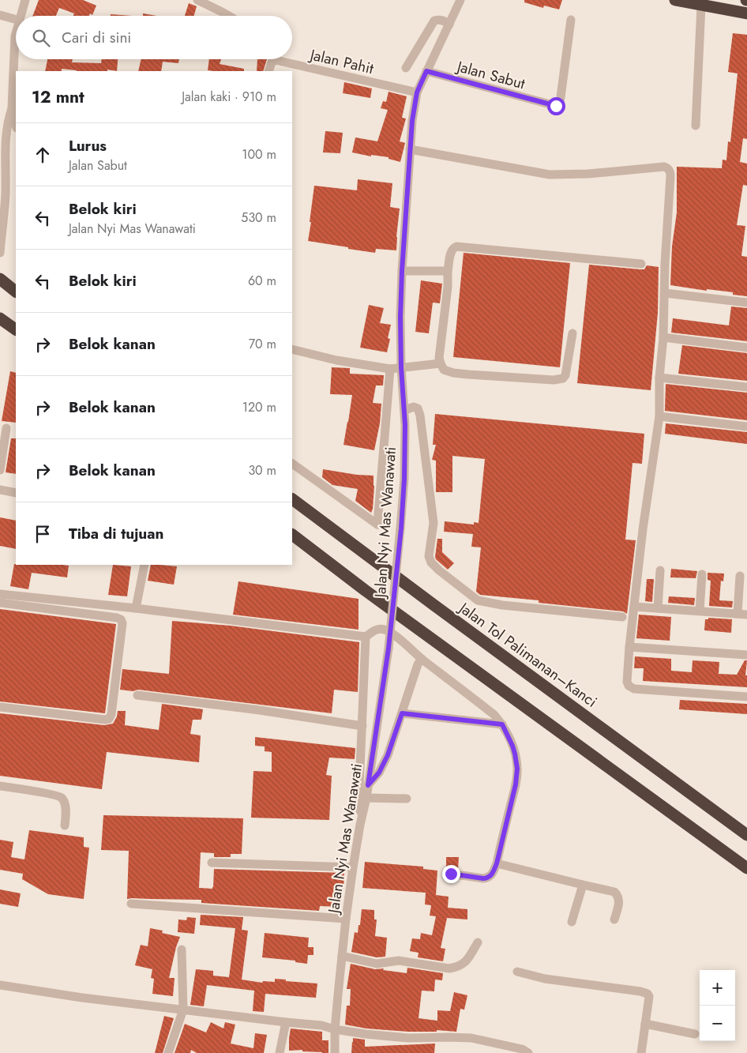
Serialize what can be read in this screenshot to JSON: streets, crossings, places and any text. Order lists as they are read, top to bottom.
{
  "streets": {
    "highway": ["Jalan Tol Palimanan–Kanci"],
    "street": ["Jalan Pahit", "Jalan Sabut", "Jalan Nyi Mas Wanawati"]
  },
  "crossings": [
    ["Jalan Pahit", "Jalan Nyi Mas Wanawati"],
    ["Jalan Sabut", "Jalan Nyi Mas Wanawati"]
  ],
  "page": {
    "search": "Cari di sini",
    "heading": ["12 mnt", "Jalan kaki · 910 m"],
    "list": [
      ["Lurus", "Jalan Sabut", "100 m"],
      ["Belok kiri", "Jalan Nyi Mas Wanawati", "530 m"],
      ["Belok kiri", "60 m"],
      ["Belok kanan", "70 m"],
      ["Belok kanan", "120 m"],
      ["Belok kanan", "30 m"],
      "Tiba di tujuan"
    ],
    "map_buttons": ["+", "−"]
  }
}
